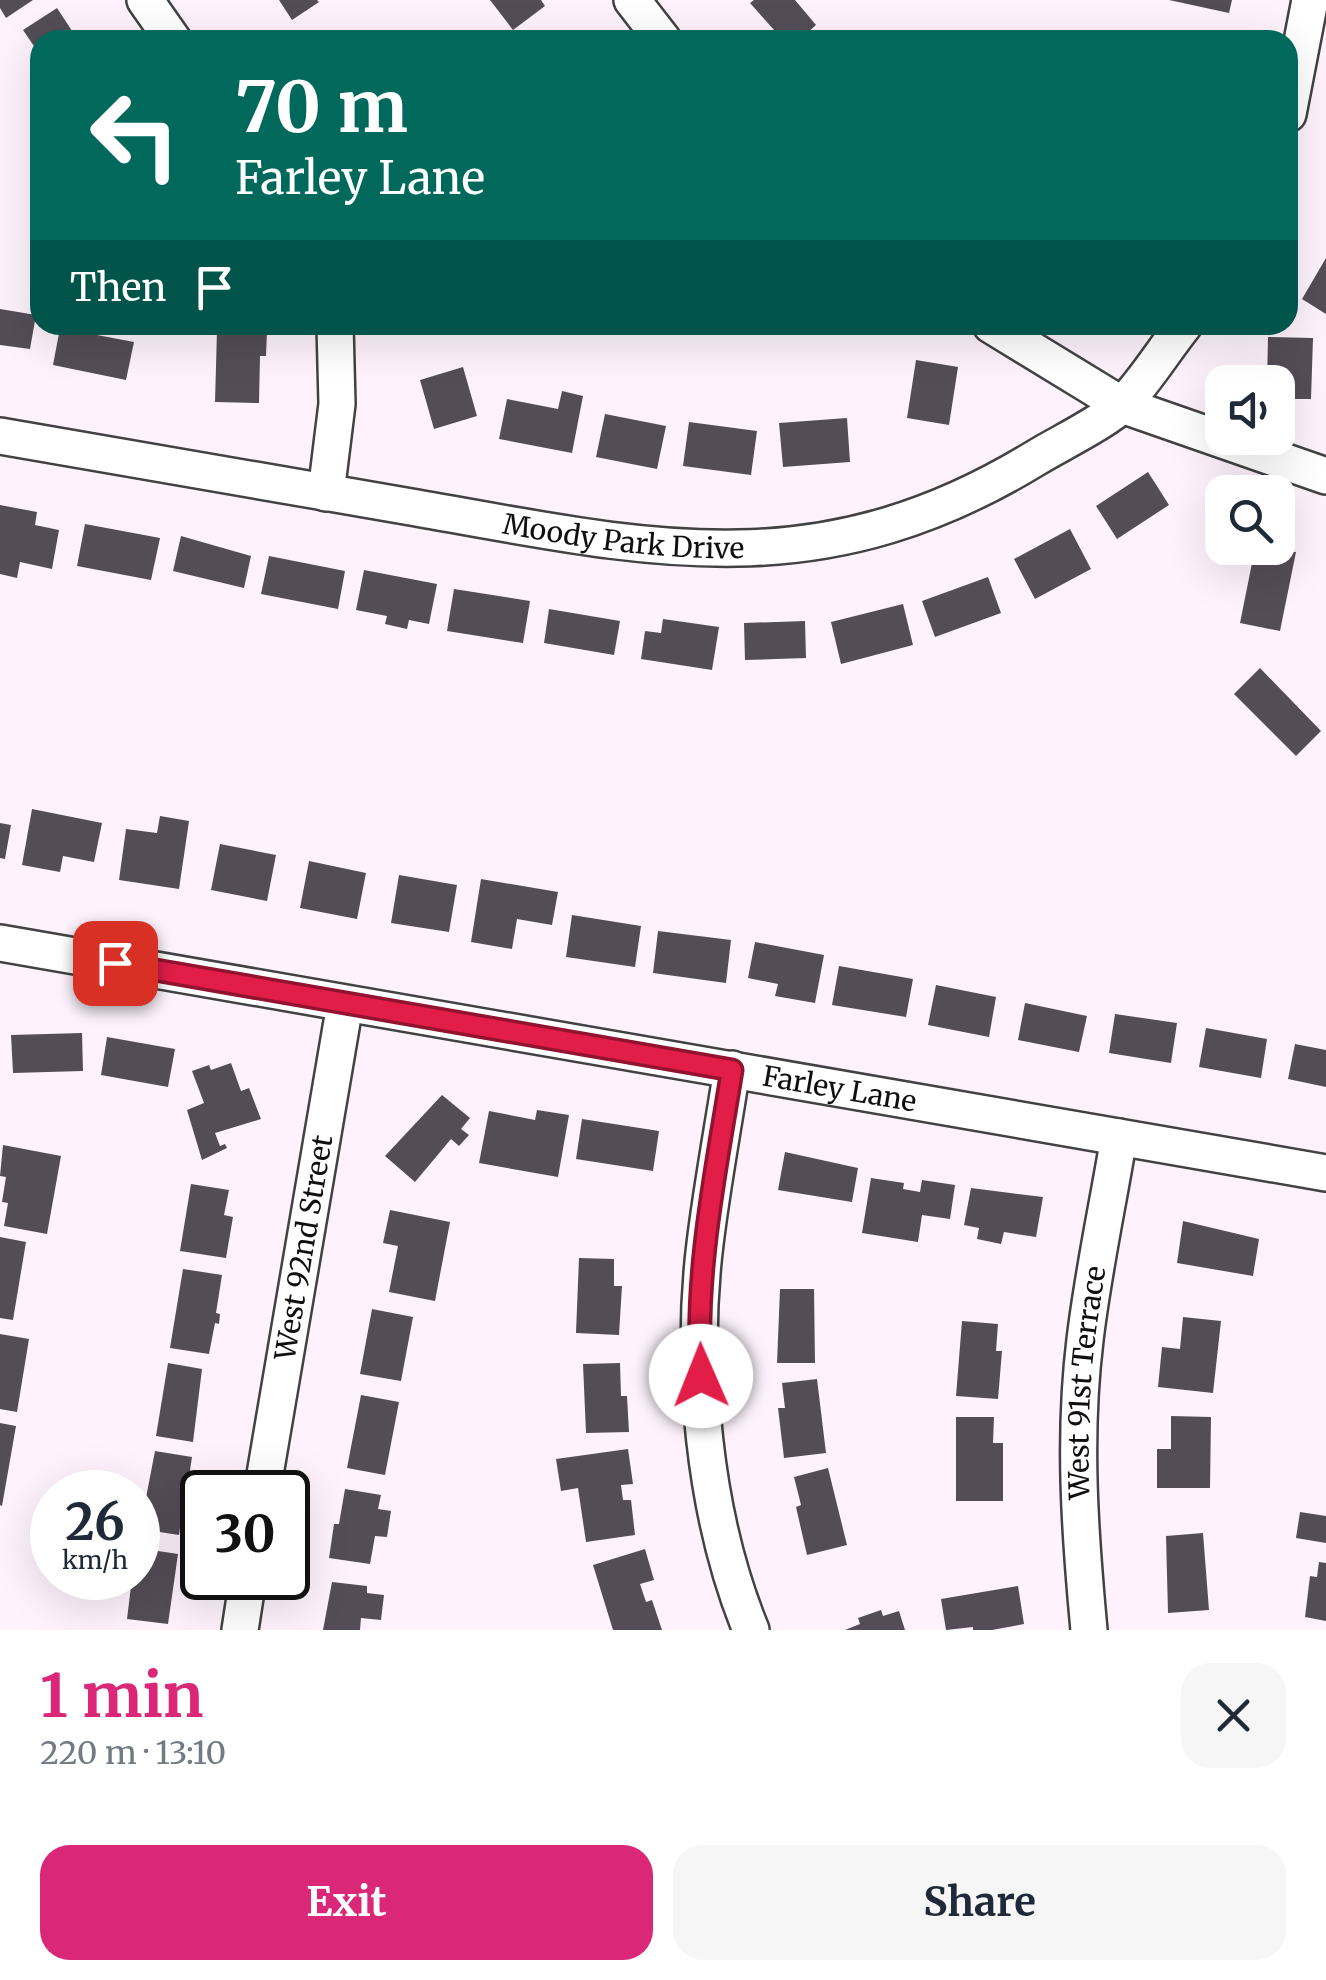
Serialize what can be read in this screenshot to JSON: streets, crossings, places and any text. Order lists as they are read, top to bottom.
{
  "streets": {
    "street": [
      "Moody Park Drive",
      "Farley Lane",
      "West 92nd Street",
      "West 91st Terrace"
    ]
  },
  "crossings": [
    ["Farley Lane", "West 92nd Street"],
    ["Farley Lane", "West 91st Terrace"]
  ],
  "page": {
    "turn": ["70 m", "Farley Lane"],
    "then": "Then",
    "speed": "26 km/h",
    "limit": "30",
    "heading": ["1 min", "220 m · 13:10"],
    "buttons": ["Exit", "Share"]
  }
}
